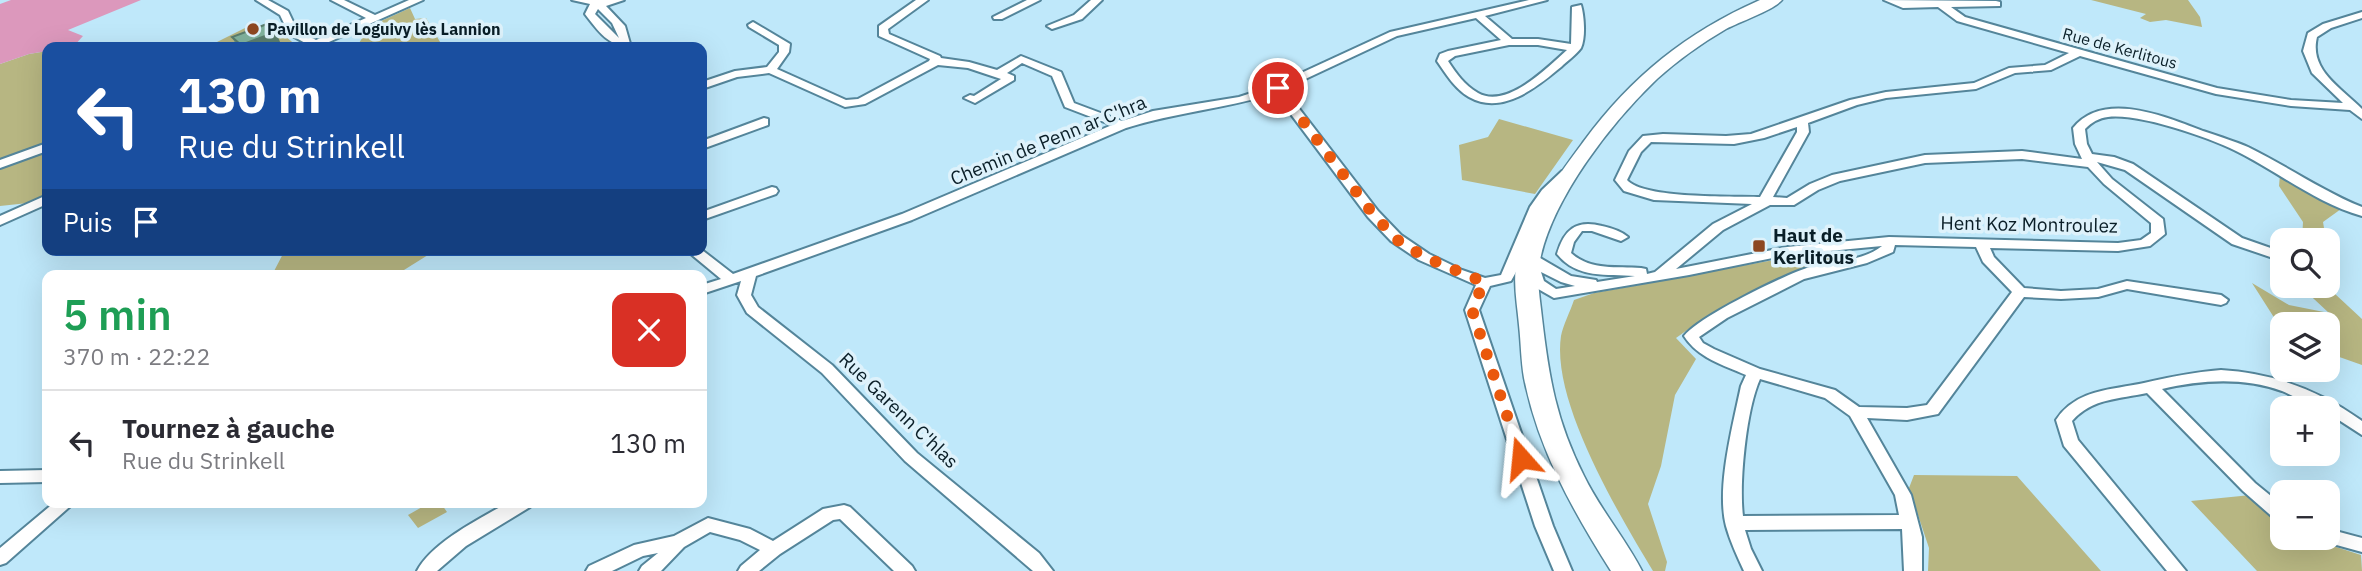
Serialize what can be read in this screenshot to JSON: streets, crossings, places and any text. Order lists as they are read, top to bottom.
{
  "streets": {
    "street": [
      "Rue de Kerlitous",
      "Chemin de Penn ar C'hra",
      "Hent Koz Montroulez",
      "Rue Garenn C'hlas"
    ]
  },
  "crossings": [
    ["Chemin de Penn ar C'hra", "Rue Garenn C'hlas"]
  ],
  "places": {
    "other": ["Pavillon de Loguivy lès Lannion"],
    "transit": ["Haut de Kerlitous"]
  },
  "page": {
    "turn": ["130 m", "Rue du Strinkell"],
    "then": "Puis",
    "map_buttons": ["+", "−"],
    "heading": ["5 min", "370 m · 22:22"],
    "list": [
      {
        "name": "Tournez à gauche",
        "note": "Rue du Strinkell",
        "value": "130 m"
      }
    ]
  }
}
